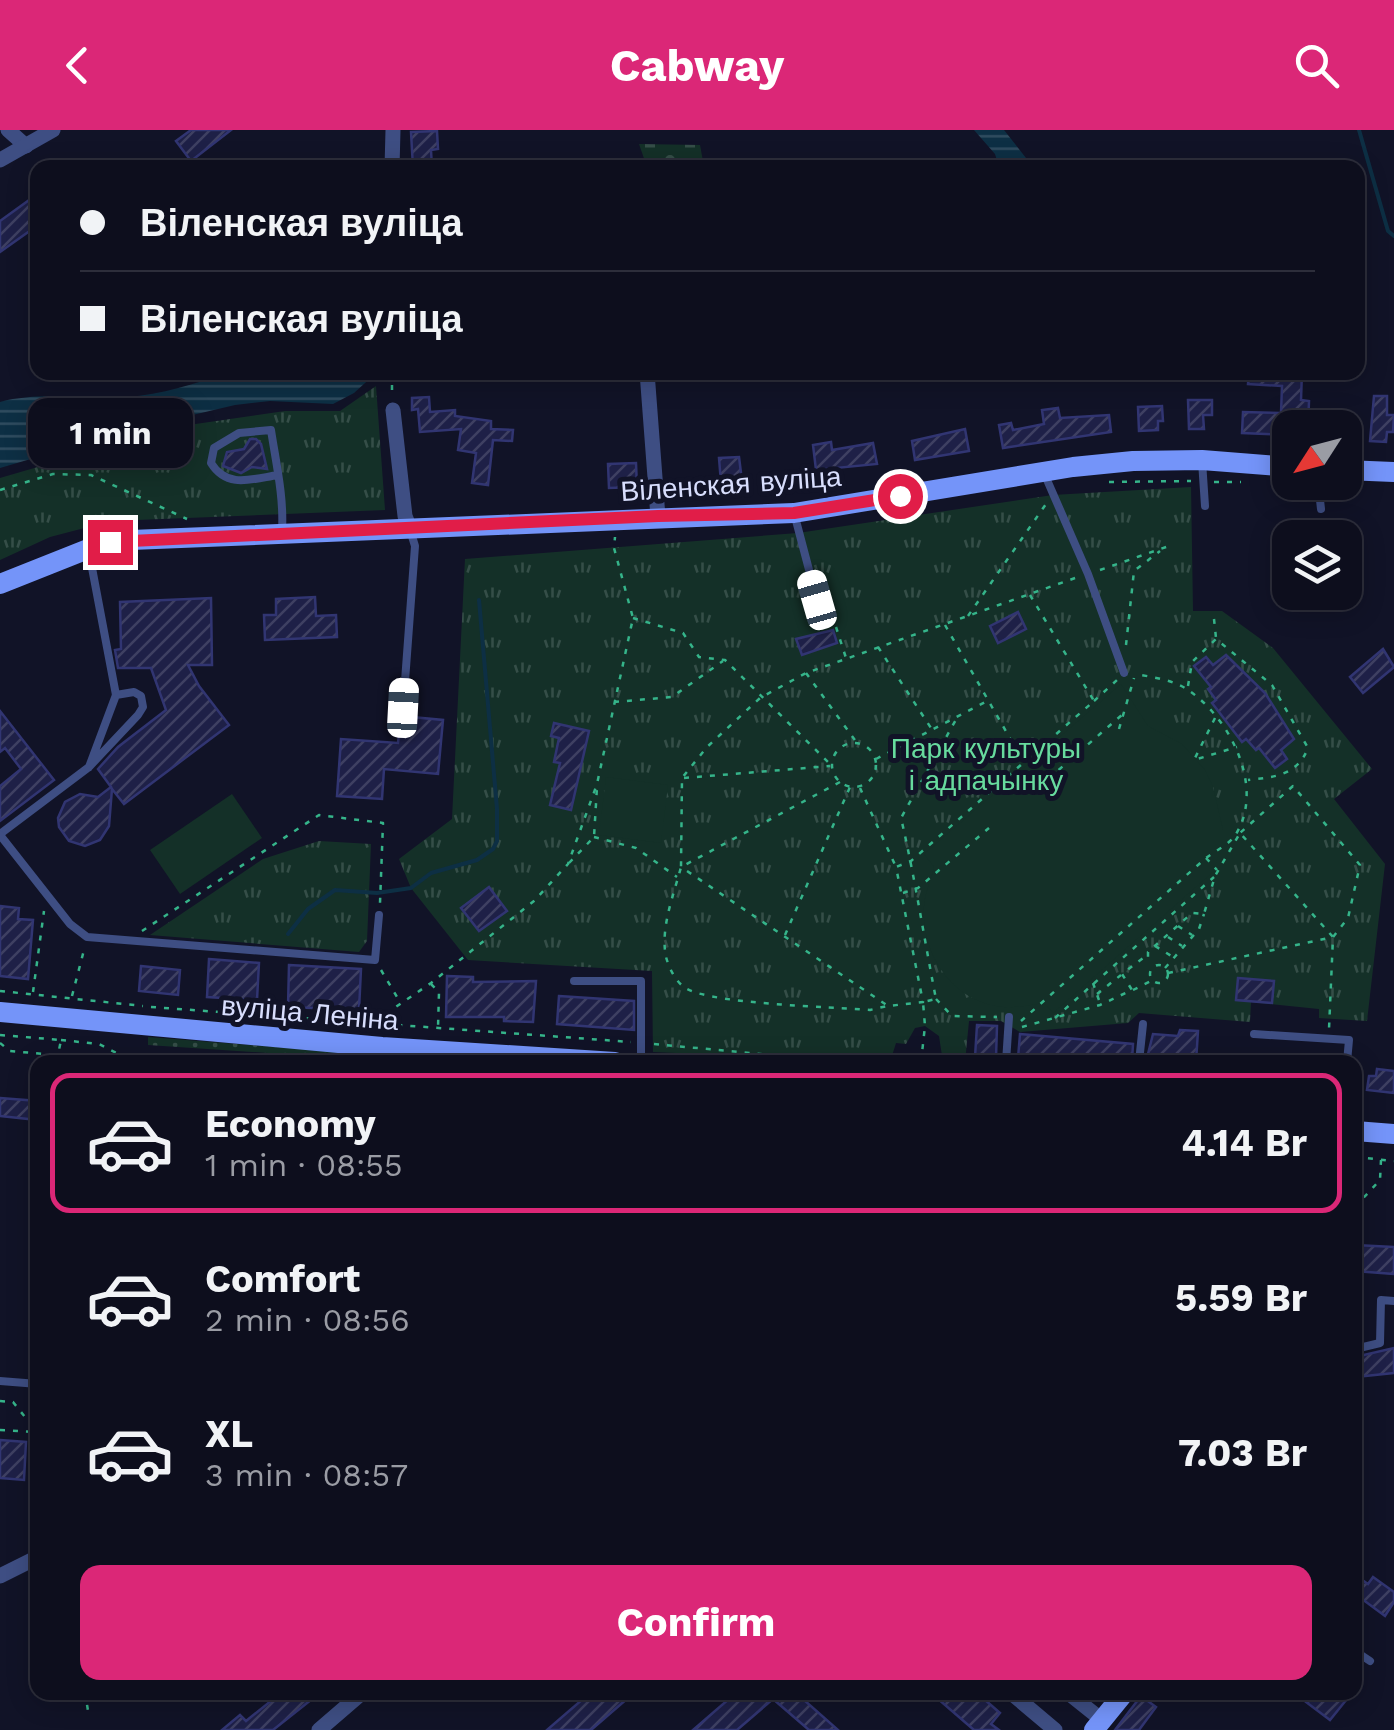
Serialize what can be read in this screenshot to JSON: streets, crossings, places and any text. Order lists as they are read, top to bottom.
{
  "streets": {
    "main road": ["Віленская вуліца", "вуліца Леніна"]
  },
  "parks": ["Парк культуры і адпачынку"],
  "north": "bottom left",
  "page": {
    "header": "Cabway",
    "banner": ["Віленская вуліца", "Віленская вуліца"],
    "bubble": "1 min",
    "list": [
      {
        "name": "Economy",
        "note": "1 min · 08:55",
        "value": "4.14 Br"
      },
      {
        "name": "Comfort",
        "note": "2 min · 08:56",
        "value": "5.59 Br"
      },
      {
        "name": "XL",
        "note": "3 min · 08:57",
        "value": "7.03 Br"
      }
    ],
    "buttons": "Confirm"
  }
}
